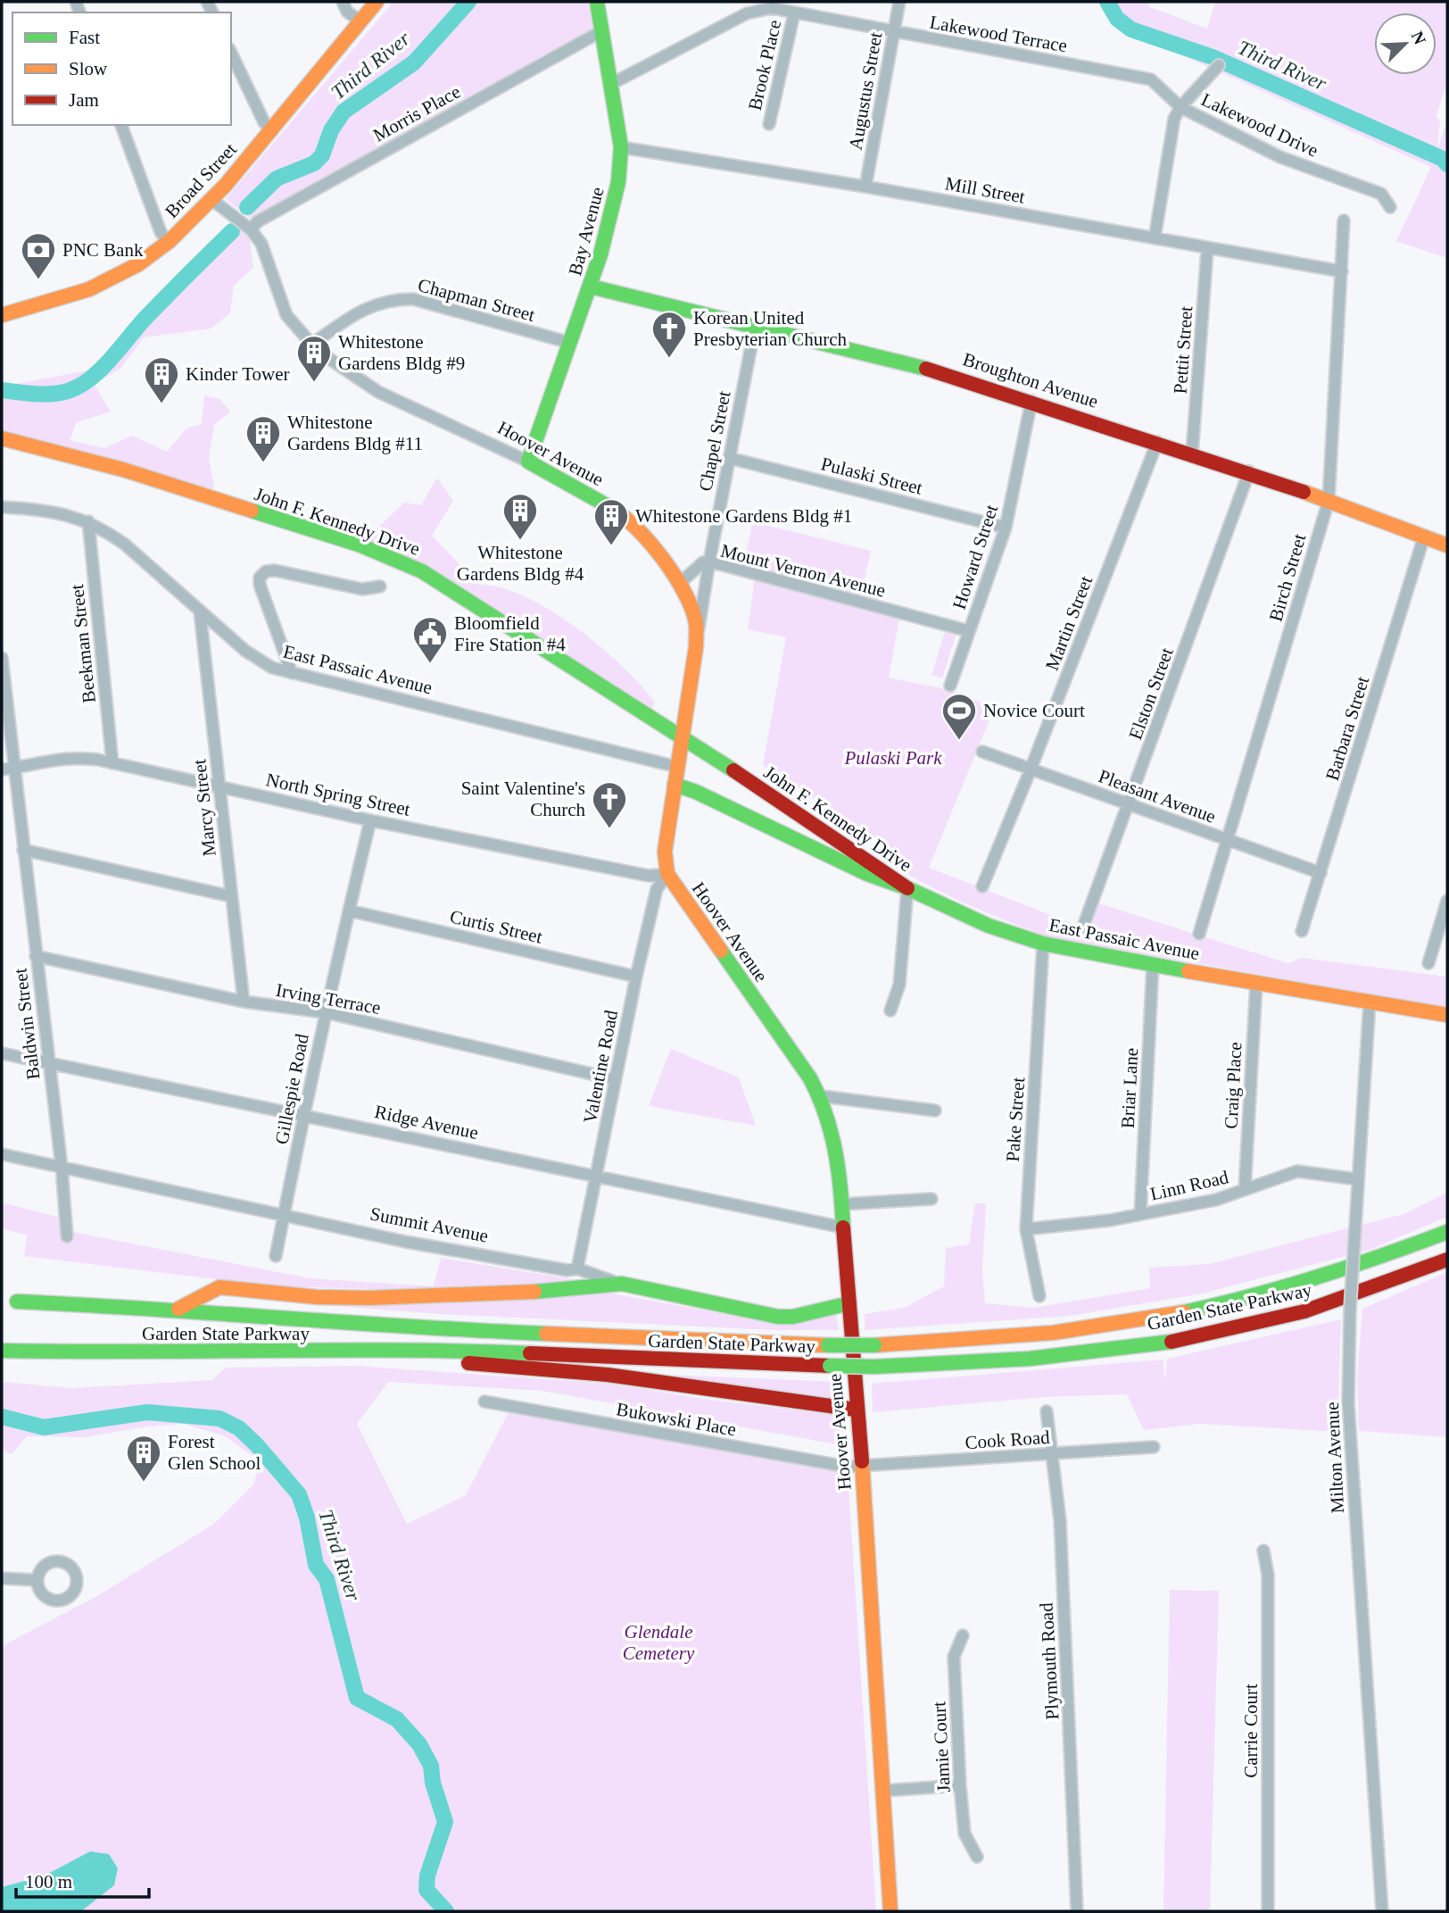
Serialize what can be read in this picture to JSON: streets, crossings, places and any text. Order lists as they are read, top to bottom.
{
  "streets": {
    "main road": [
      "Broad Street",
      "Bay Avenue",
      "Broughton Avenue",
      "Hoover Avenue",
      "John F. Kennedy Drive",
      "East Passaic Avenue",
      "Summit Avenue",
      "Garden State Parkway"
    ],
    "street": [
      "Lakewood Terrace",
      "Brook Place",
      "Augustus Street",
      "Morris Place",
      "Lakewood Drive",
      "Mill Street",
      "Chapman Street",
      "Pettit Street",
      "Chapel Street",
      "Pulaski Street",
      "Howard Street",
      "Mount Vernon Avenue",
      "Birch Street",
      "Martin Street",
      "Beekman Street",
      "Elston Street",
      "Barbara Street",
      "North Spring Street",
      "Pleasant Avenue",
      "Marcy Street",
      "Curtis Street",
      "Irving Terrace",
      "Baldwin Street",
      "Valentine Road",
      "Craig Place",
      "Briar Lane",
      "Gillespie Road",
      "Pake Street",
      "Ridge Avenue",
      "Linn Road",
      "Bukowski Place",
      "Cook Road",
      "Milton Avenue",
      "Plymouth Road",
      "Carrie Court",
      "Jamie Court"
    ]
  },
  "crossings": [
    ["Lakewood Terrace", "Brook Place"],
    ["Lakewood Terrace", "Augustus Street"],
    ["Lakewood Terrace", "Lakewood Drive"],
    ["Lakewood Terrace", "Bay Avenue"],
    ["Augustus Street", "Mill Street"],
    ["Morris Place", "Bay Avenue"],
    ["Morris Place", "Hoover Avenue"],
    ["Broad Street", "Hoover Avenue"],
    ["Mill Street", "Bay Avenue"],
    ["Mill Street", "Pettit Street"],
    ["Mill Street", "Birch Street"],
    ["Bay Avenue", "Chapman Street"],
    ["Bay Avenue", "Broughton Avenue"],
    ["Bay Avenue", "Hoover Avenue"],
    ["Chapman Street", "Hoover Avenue"],
    ["Pettit Street", "Broughton Avenue"],
    ["Broughton Avenue", "Chapel Street"],
    ["Broughton Avenue", "Howard Street"],
    ["Broughton Avenue", "Birch Street"],
    ["Broughton Avenue", "Martin Street"],
    ["Broughton Avenue", "Elston Street"],
    ["Broughton Avenue", "Barbara Street"],
    ["Chapel Street", "Pulaski Street"],
    ["Chapel Street", "Mount Vernon Avenue"],
    ["Hoover Avenue", "John F. Kennedy Drive"],
    ["Hoover Avenue", "Mount Vernon Avenue"],
    ["Hoover Avenue", "East Passaic Avenue"],
    ["Hoover Avenue", "North Spring Street"],
    ["Hoover Avenue", "Valentine Road"],
    ["Hoover Avenue", "Ridge Avenue"],
    ["Hoover Avenue", "Summit Avenue"],
    ["Hoover Avenue", "Bukowski Place"],
    ["Hoover Avenue", "Cook Road"],
    ["Pulaski Street", "Howard Street"],
    ["John F. Kennedy Drive", "East Passaic Avenue"],
    ["Howard Street", "Mount Vernon Avenue"],
    ["Birch Street", "Pleasant Avenue"],
    ["Martin Street", "Pleasant Avenue"],
    ["Beekman Street", "East Passaic Avenue"],
    ["Beekman Street", "North Spring Street"],
    ["East Passaic Avenue", "Marcy Street"],
    ["East Passaic Avenue", "Craig Place"],
    ["East Passaic Avenue", "Briar Lane"],
    ["East Passaic Avenue", "Pake Street"],
    ["East Passaic Avenue", "Milton Avenue"],
    ["Elston Street", "Pleasant Avenue"],
    ["Barbara Street", "Pleasant Avenue"],
    ["North Spring Street", "Marcy Street"],
    ["North Spring Street", "Baldwin Street"],
    ["North Spring Street", "Valentine Road"],
    ["North Spring Street", "Gillespie Road"],
    ["Marcy Street", "Irving Terrace"],
    ["Curtis Street", "Valentine Road"],
    ["Curtis Street", "Gillespie Road"],
    ["Irving Terrace", "Baldwin Street"],
    ["Irving Terrace", "Valentine Road"],
    ["Irving Terrace", "Gillespie Road"],
    ["Baldwin Street", "Ridge Avenue"],
    ["Baldwin Street", "Summit Avenue"],
    ["Valentine Road", "Ridge Avenue"],
    ["Valentine Road", "Summit Avenue"],
    ["Craig Place", "Linn Road"],
    ["Briar Lane", "Linn Road"],
    ["Gillespie Road", "Ridge Avenue"],
    ["Gillespie Road", "Summit Avenue"],
    ["Pake Street", "Linn Road"],
    ["Linn Road", "Milton Avenue"],
    ["Bukowski Place", "Cook Road"],
    ["Cook Road", "Plymouth Road"]
  ],
  "water": ["Third River"],
  "parks": ["Pulaski Park", "Glendale Cemetery"],
  "places": {
    "bank": ["PNC Bank"],
    "church": ["Korean United Presbyterian Church", "Saint Valentine's Church"],
    "building": [
      "Whitestone Gardens Bldg #9",
      "Kinder Tower",
      "Whitestone Gardens Bldg #11",
      "Whitestone Gardens Bldg #4",
      "Whitestone Gardens Bldg #1",
      "Forest Glen School"
    ],
    "public building": ["Bloomfield Fire Station #4"],
    "sports": ["Novice Court"]
  },
  "legend": ["Fast", "Slow", "Jam"],
  "scale_bar": "100 m",
  "north": "top right"
}
